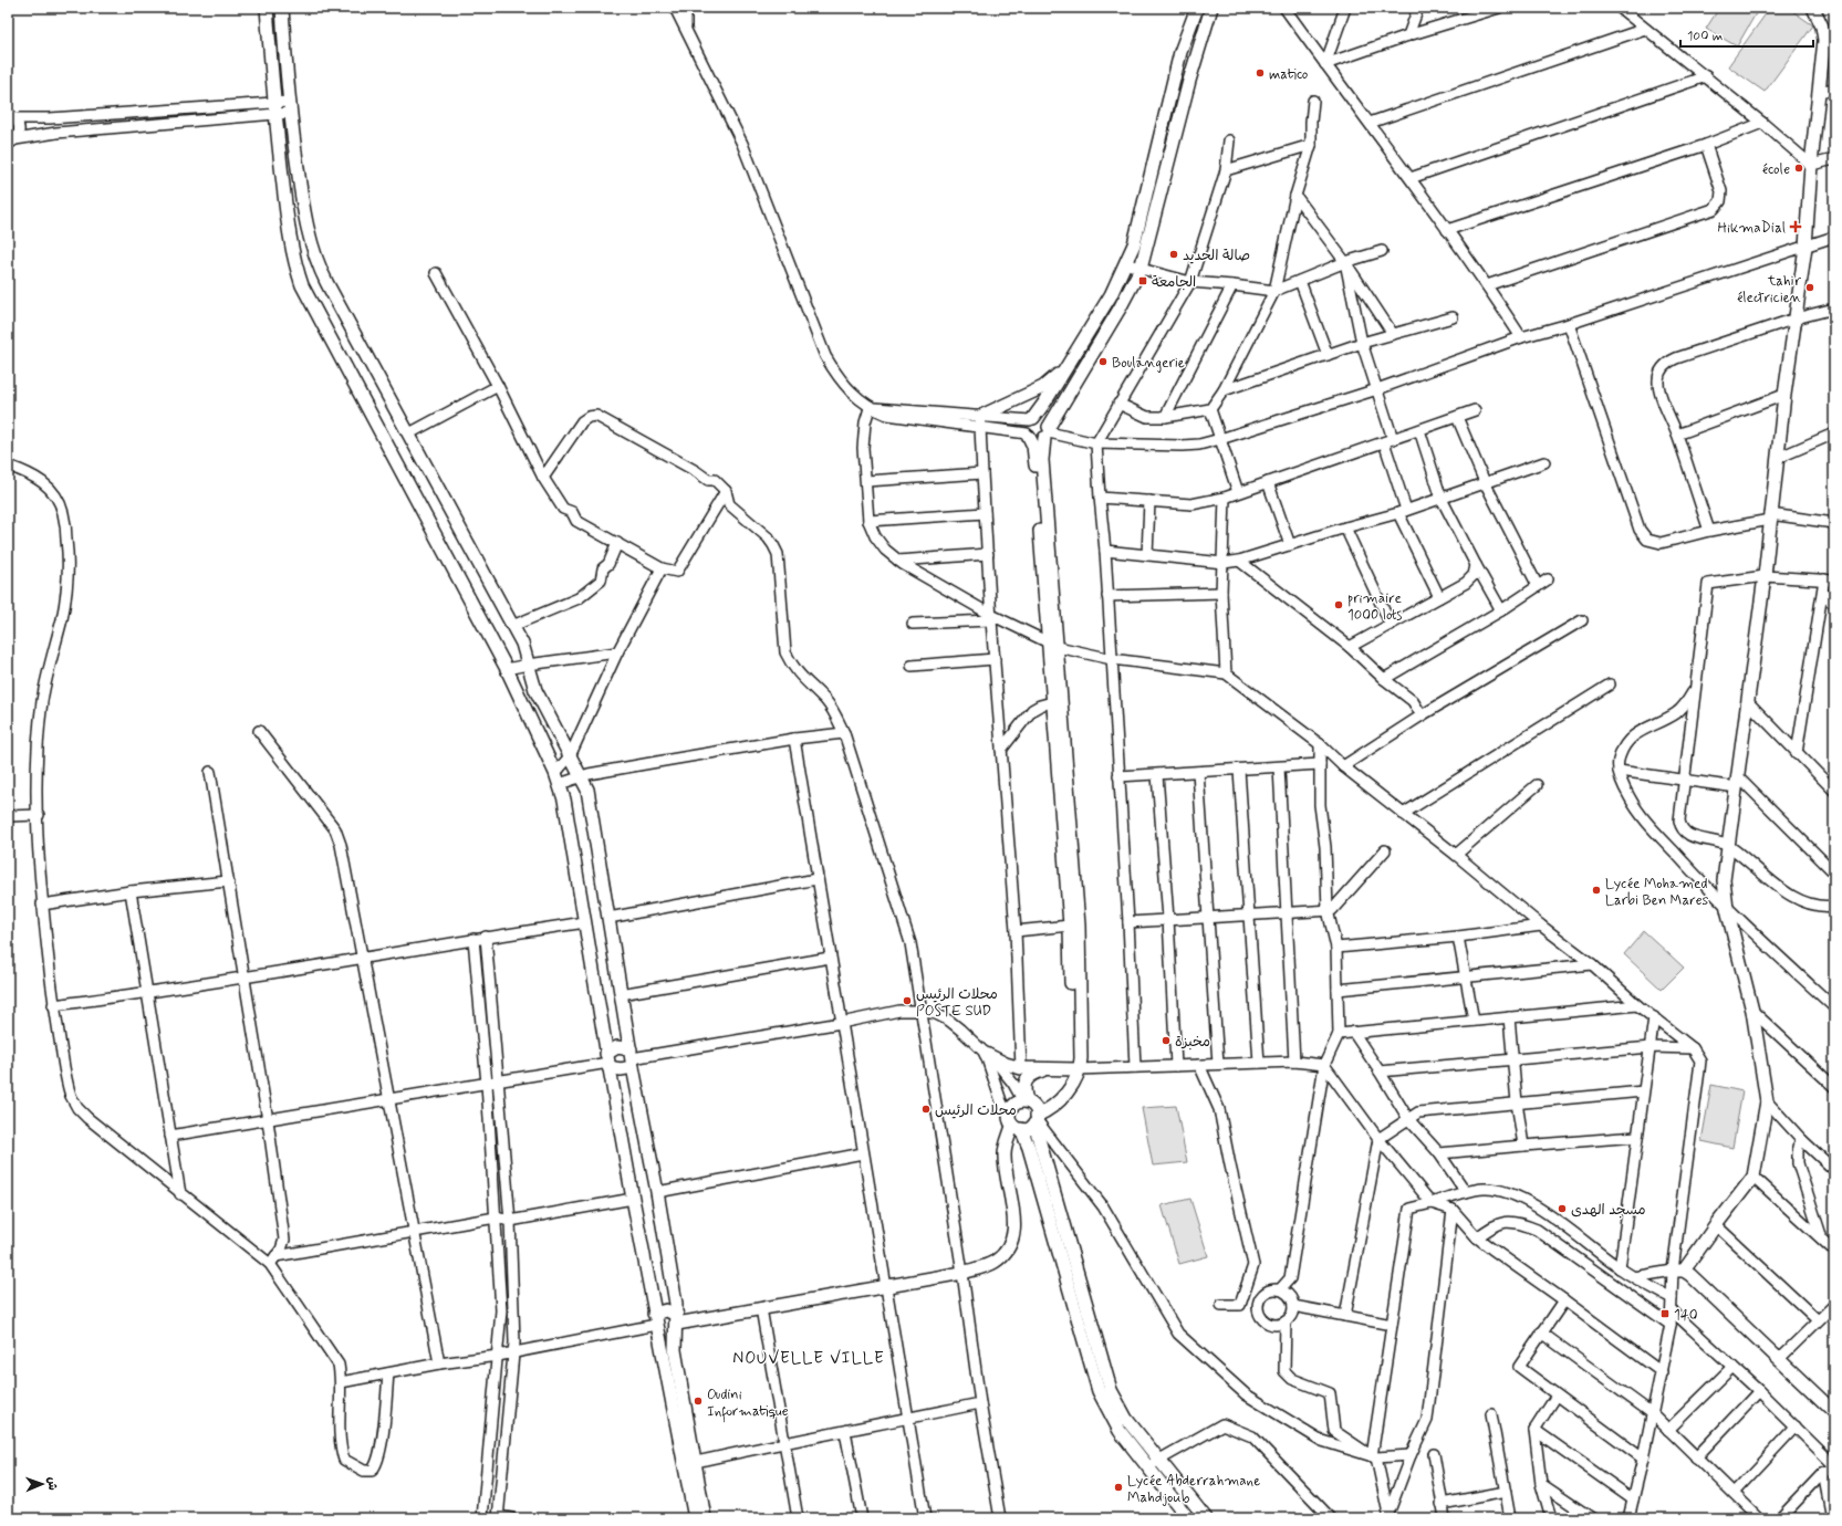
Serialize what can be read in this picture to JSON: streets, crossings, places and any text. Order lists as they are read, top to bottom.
{
  "districts": ["NOUVELLE VILLE"],
  "places": {
    "other": [
      "matico",
      "école",
      "صالة الحديد",
      "tahir électricien",
      "Boulangerie",
      "primaire 1000 lots",
      "Lycée Mohamed Larbi Ben Mares",
      "محلات الرئيس POSTE SUD",
      "مخبزة",
      "محلات الرئيس",
      "مسجد الهدى",
      "Oudini Informatique",
      "Lycée Abderrahmane Mahdjoub"
    ],
    "health": ["HikmaDial"],
    "transit": ["الجامعة", "140"]
  },
  "scale_bar": "100 m",
  "north": "right"
}
